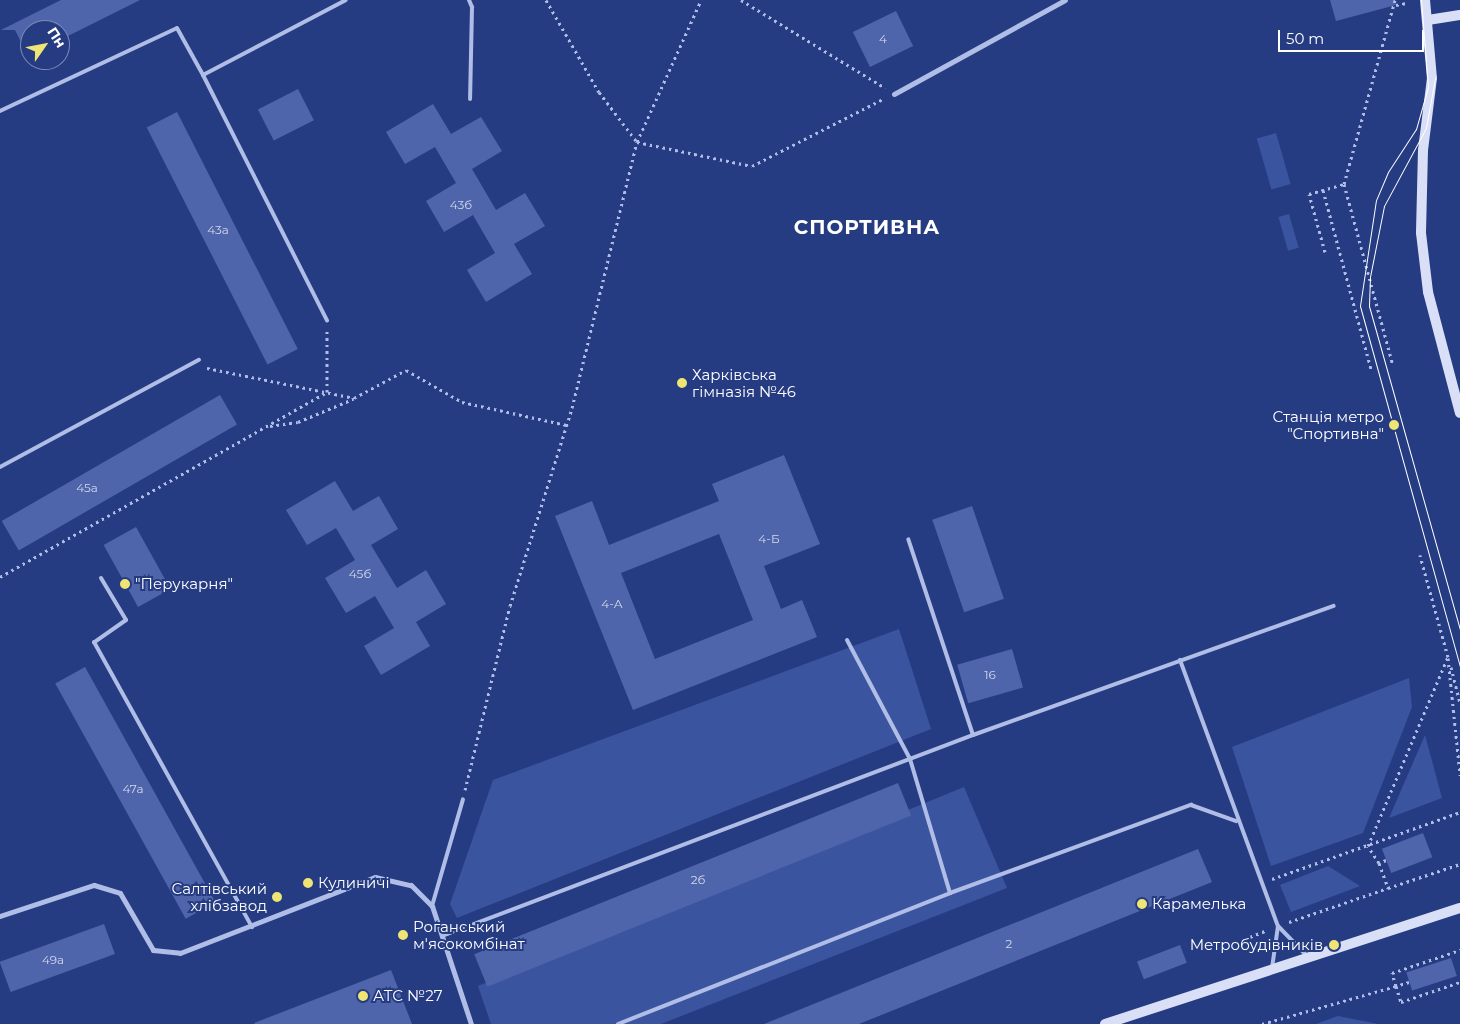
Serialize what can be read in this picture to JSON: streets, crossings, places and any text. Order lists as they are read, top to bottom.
{
  "districts": ["СПОРТИВНА"],
  "places": [
    "Харківська гімназія №46",
    "Станція метро \"Спортивна\"",
    "\"Перукарня\"",
    "Кулиничі",
    "Салтівський хлібзавод",
    "Карамелька",
    "Роганський м'ясокомбінат",
    "Метробудівників",
    "АТС №27"
  ],
  "house_numbers": [
    "4",
    "43б",
    "43а",
    "45а",
    "4-Б",
    "45б",
    "4-А",
    "16",
    "47а",
    "2б",
    "2",
    "49а"
  ],
  "scale_bar": "50 m",
  "north": "top right"
}
